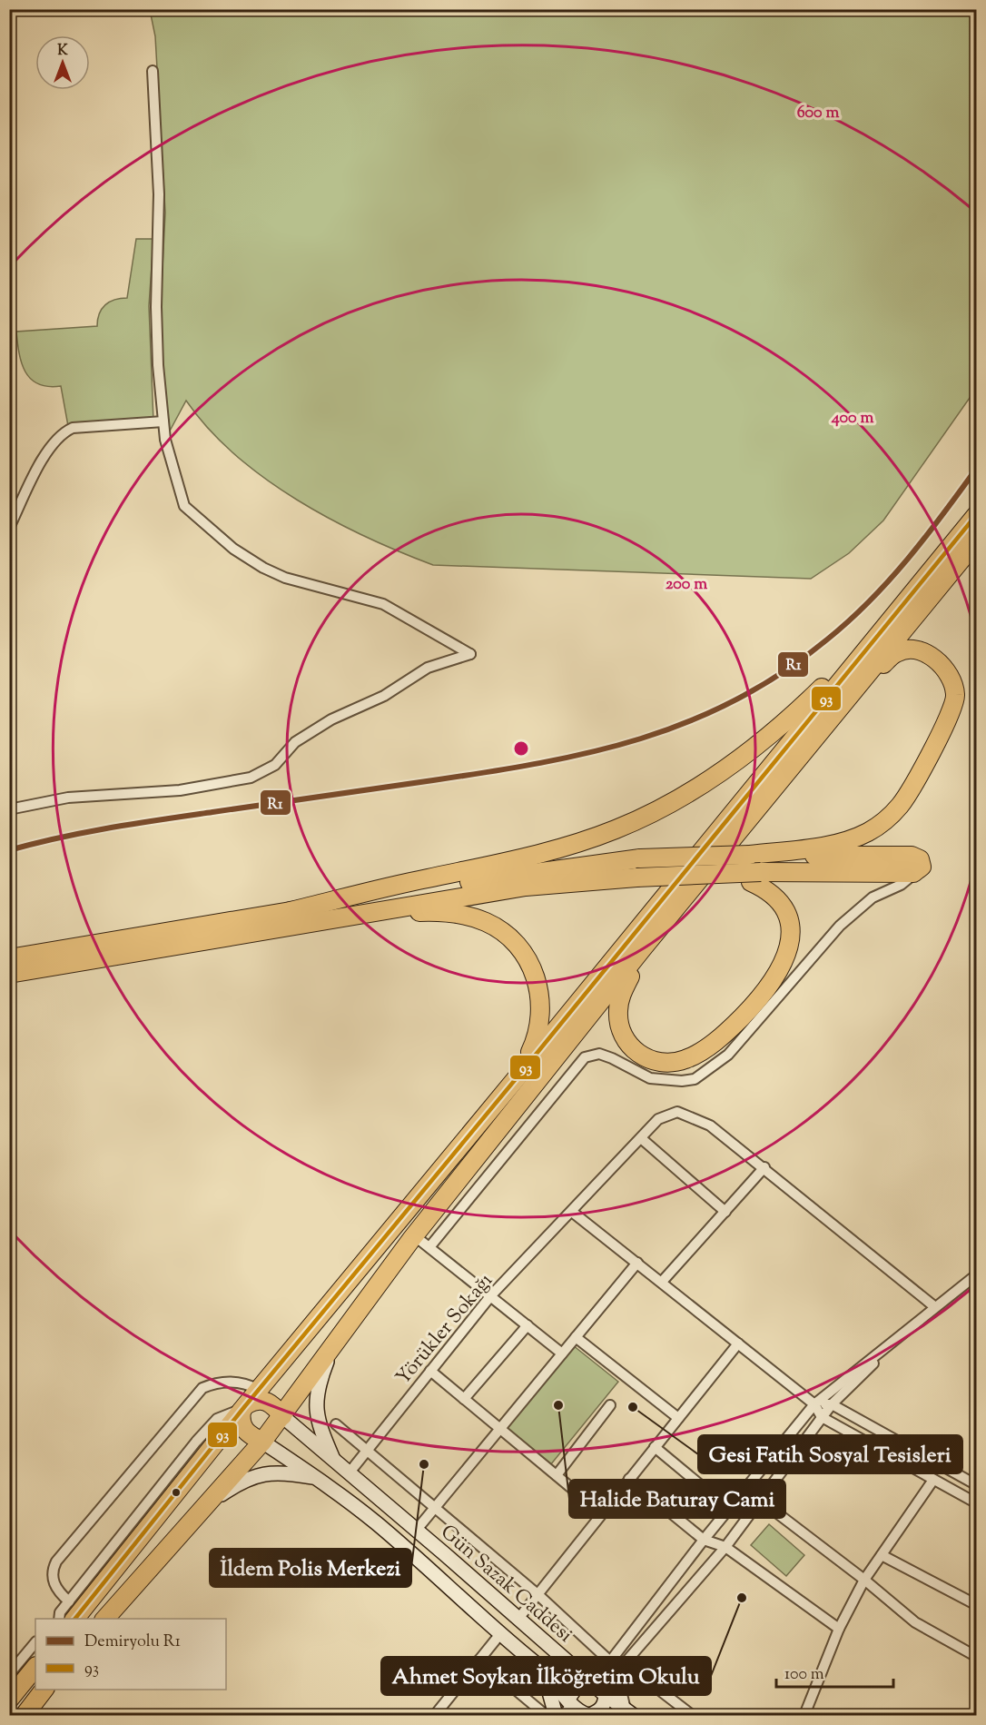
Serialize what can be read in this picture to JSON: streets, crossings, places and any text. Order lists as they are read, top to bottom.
{
  "streets": {
    "street": ["Yörükler Sokağı", "Gün Sazak Caddesi"]
  },
  "crossings": [
    ["Yörükler Sokağı", "Gün Sazak Caddesi"]
  ],
  "places": [
    "Halide Baturay Cami",
    "Gesi Fatih Sosyal Tesisleri",
    "İldem Polis Merkezi",
    "Ahmet Soykan İlköğretim Okulu"
  ],
  "lines": ["rail line R1", "transit line 93"],
  "legend": ["Demiryolu R1", "93"],
  "scale_bar": "100 m",
  "north": "top",
  "rings": ["600 m", "400 m", "200 m"]
}
